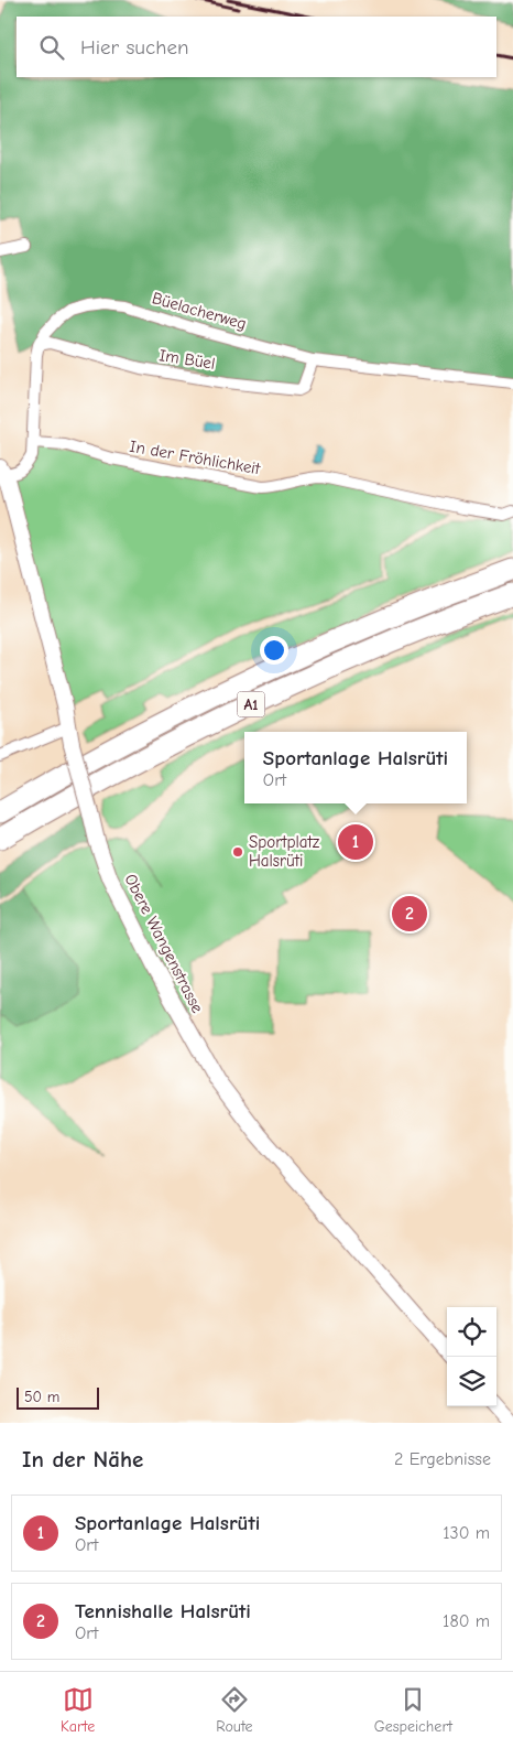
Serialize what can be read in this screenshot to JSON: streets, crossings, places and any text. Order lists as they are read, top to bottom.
{
  "streets": {
    "highway": ["A1"],
    "street": [
      "Büelacherweg",
      "Im Büel",
      "In der Fröhlichkeit",
      "Obere Wangenstrasse"
    ]
  },
  "crossings": [
    ["Büelacherweg", "Im Büel"]
  ],
  "places": ["Sportplatz Halsrüti"],
  "scale_bar": "50 m",
  "page": {
    "search": "Hier suchen",
    "popup": ["Sportanlage Halsrüti", "Ort"],
    "pins": ["1", "2"],
    "scale": "50 m",
    "heading": ["In der Nähe", "2 Ergebnisse"],
    "list": [
      {
        "mark": "1",
        "name": "Sportanlage Halsrüti",
        "note": "Ort",
        "value": "130 m"
      },
      {
        "mark": "2",
        "name": "Tennishalle Halsrüti",
        "note": "Ort",
        "value": "180 m"
      }
    ],
    "nav": ["Karte", "Route", "Gespeichert"]
  }
}
